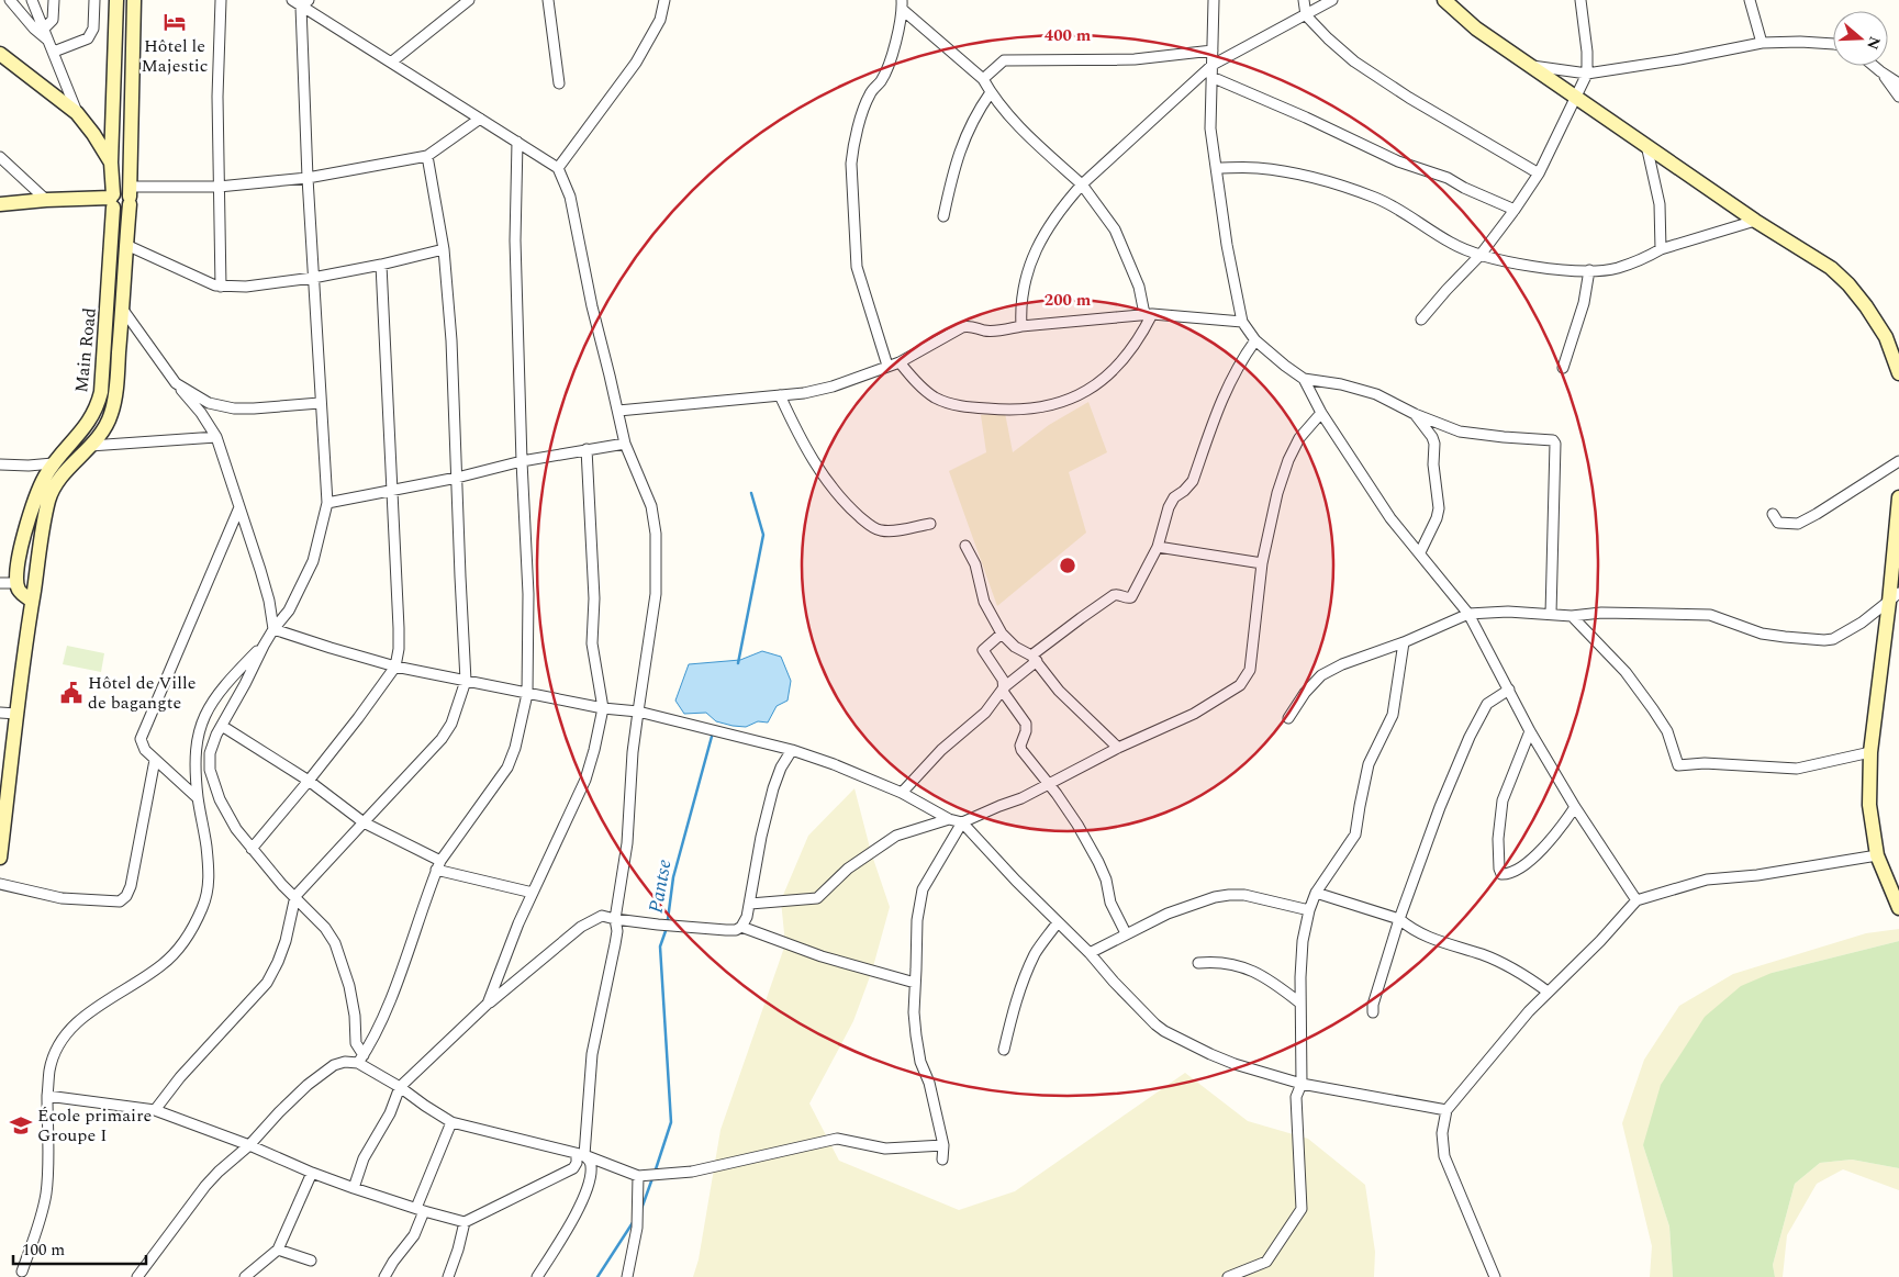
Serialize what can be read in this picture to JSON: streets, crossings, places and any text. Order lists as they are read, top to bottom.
{
  "streets": {
    "main road": ["Main Road"]
  },
  "water": ["Pantse"],
  "places": {
    "hotel": ["Hôtel le Majestic"],
    "public building": ["Hôtel de Ville de bagangte"],
    "school or university": ["École primaire Groupe I"]
  },
  "scale_bar": "100 m",
  "north": "right",
  "rings": ["400 m", "200 m"]
}
